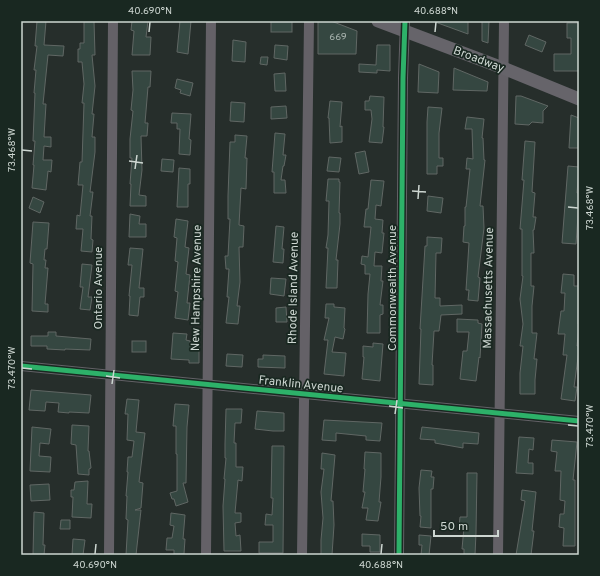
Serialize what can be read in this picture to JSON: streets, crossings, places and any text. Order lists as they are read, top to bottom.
{
  "streets": {
    "main road": ["Broadway"],
    "street": [
      "Ontario Avenue",
      "New Hampshire Avenue",
      "Rhode Island Avenue",
      "Commonwealth Avenue",
      "Massachusetts Avenue",
      "Franklin Avenue"
    ]
  },
  "crossings": [
    ["Broadway", "Commonwealth Avenue"],
    ["Broadway", "Massachusetts Avenue"],
    ["Ontario Avenue", "Franklin Avenue"],
    ["New Hampshire Avenue", "Franklin Avenue"],
    ["Rhode Island Avenue", "Franklin Avenue"],
    ["Commonwealth Avenue", "Franklin Avenue"],
    ["Massachusetts Avenue", "Franklin Avenue"]
  ],
  "house_numbers": ["669"],
  "scale_bar": "50 m",
  "coordinates": [
    "40.690°N",
    "40.688°N",
    "73.468°W",
    "73.470°W"
  ]
}
